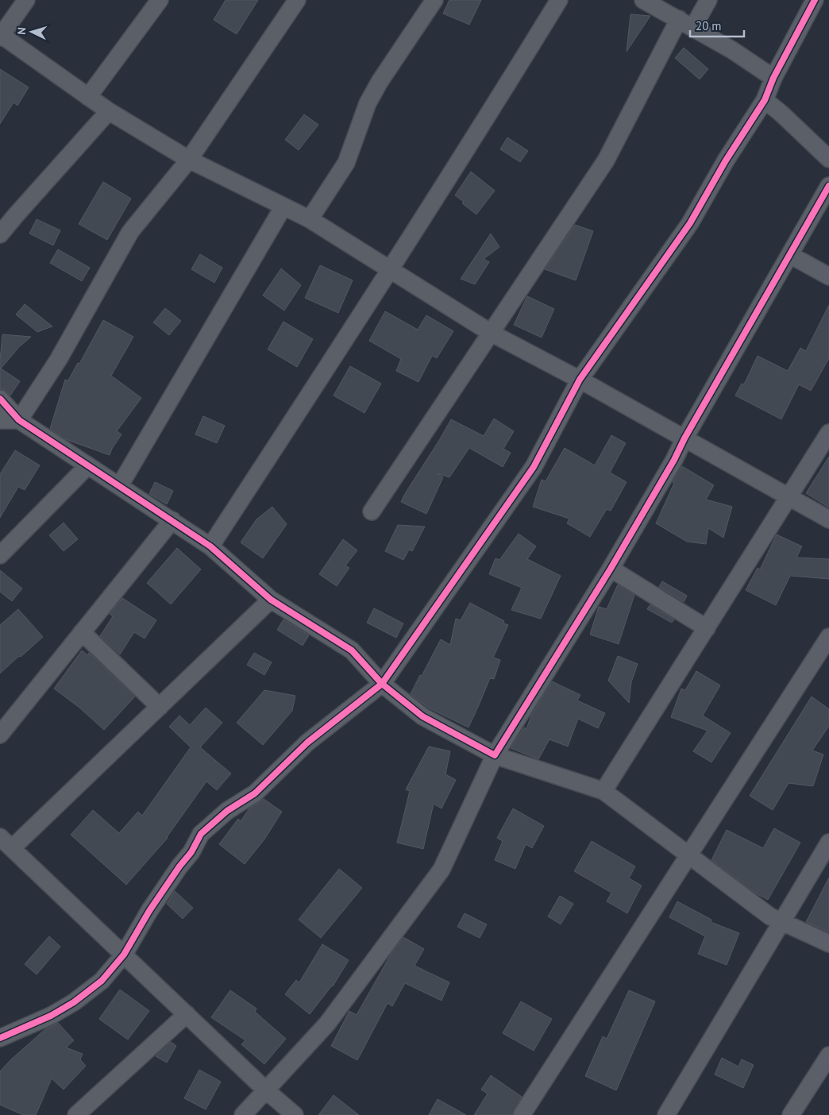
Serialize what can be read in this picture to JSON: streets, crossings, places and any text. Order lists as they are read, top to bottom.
{
  "scale_bar": "20 m",
  "north": "left"
}
